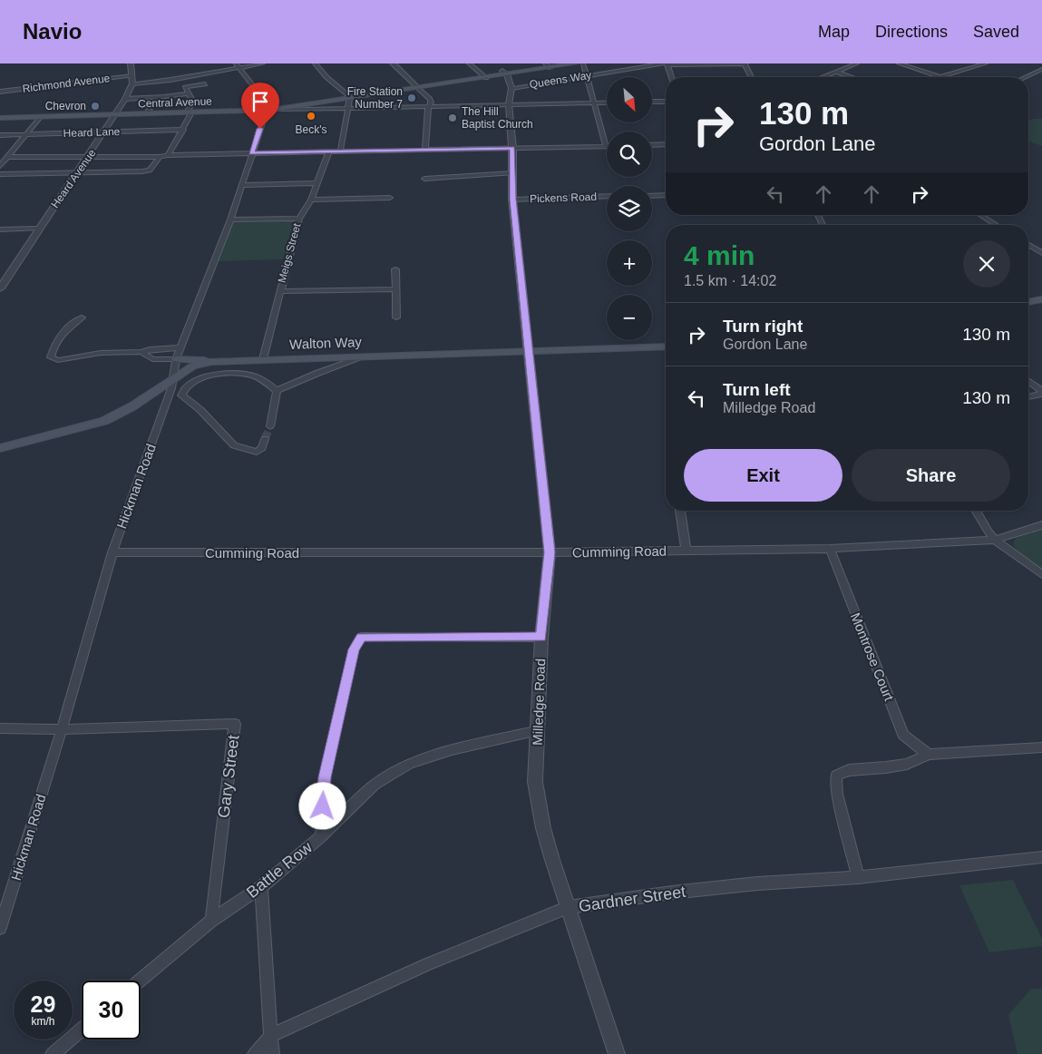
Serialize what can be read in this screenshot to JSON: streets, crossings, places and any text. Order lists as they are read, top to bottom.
{
  "streets": {
    "main road": ["Central Avenue", "Walton Way"],
    "street": [
      "Queens Way",
      "Richmond Avenue",
      "Heard Lane",
      "Heard Avenue",
      "Pickens Road",
      "Meigs Street",
      "Hickman Road",
      "Cumming Road",
      "Montrose Court",
      "Milledge Road",
      "Gary Street",
      "Battle Row",
      "Gardner Street"
    ]
  },
  "crossings": [
    ["Queens Way", "Milledge Road"],
    ["Richmond Avenue", "Heard Avenue"],
    ["Central Avenue", "Heard Avenue"],
    ["Central Avenue", "Hickman Road"],
    ["Central Avenue", "Milledge Road"],
    ["Heard Lane", "Heard Avenue"],
    ["Pickens Road", "Milledge Road"],
    ["Meigs Street", "Walton Way"],
    ["Walton Way", "Hickman Road"],
    ["Walton Way", "Milledge Road"],
    ["Hickman Road", "Cumming Road"],
    ["Hickman Road", "Gary Street"],
    ["Cumming Road", "Montrose Court"],
    ["Cumming Road", "Milledge Road"],
    ["Milledge Road", "Battle Row"],
    ["Milledge Road", "Gardner Street"],
    ["Gary Street", "Battle Row"]
  ],
  "places": [
    "Fire Station Number 7",
    "Chevron",
    "Beck's",
    "The Hill Baptist Church"
  ],
  "north": "bottom right",
  "page": {
    "header": "Navio",
    "nav": ["Map", "Directions", "Saved"],
    "map_buttons": ["+", "−"],
    "turn": ["130 m", "Gordon Lane"],
    "heading": ["4 min", "1.5 km · 14:02"],
    "list": [
      {
        "name": "Turn right",
        "note": "Gordon Lane",
        "value": "130 m"
      },
      {
        "name": "Turn left",
        "note": "Milledge Road",
        "value": "130 m"
      }
    ],
    "buttons": ["Exit", "Share"],
    "speed": "29 km/h",
    "limit": "30"
  }
}
